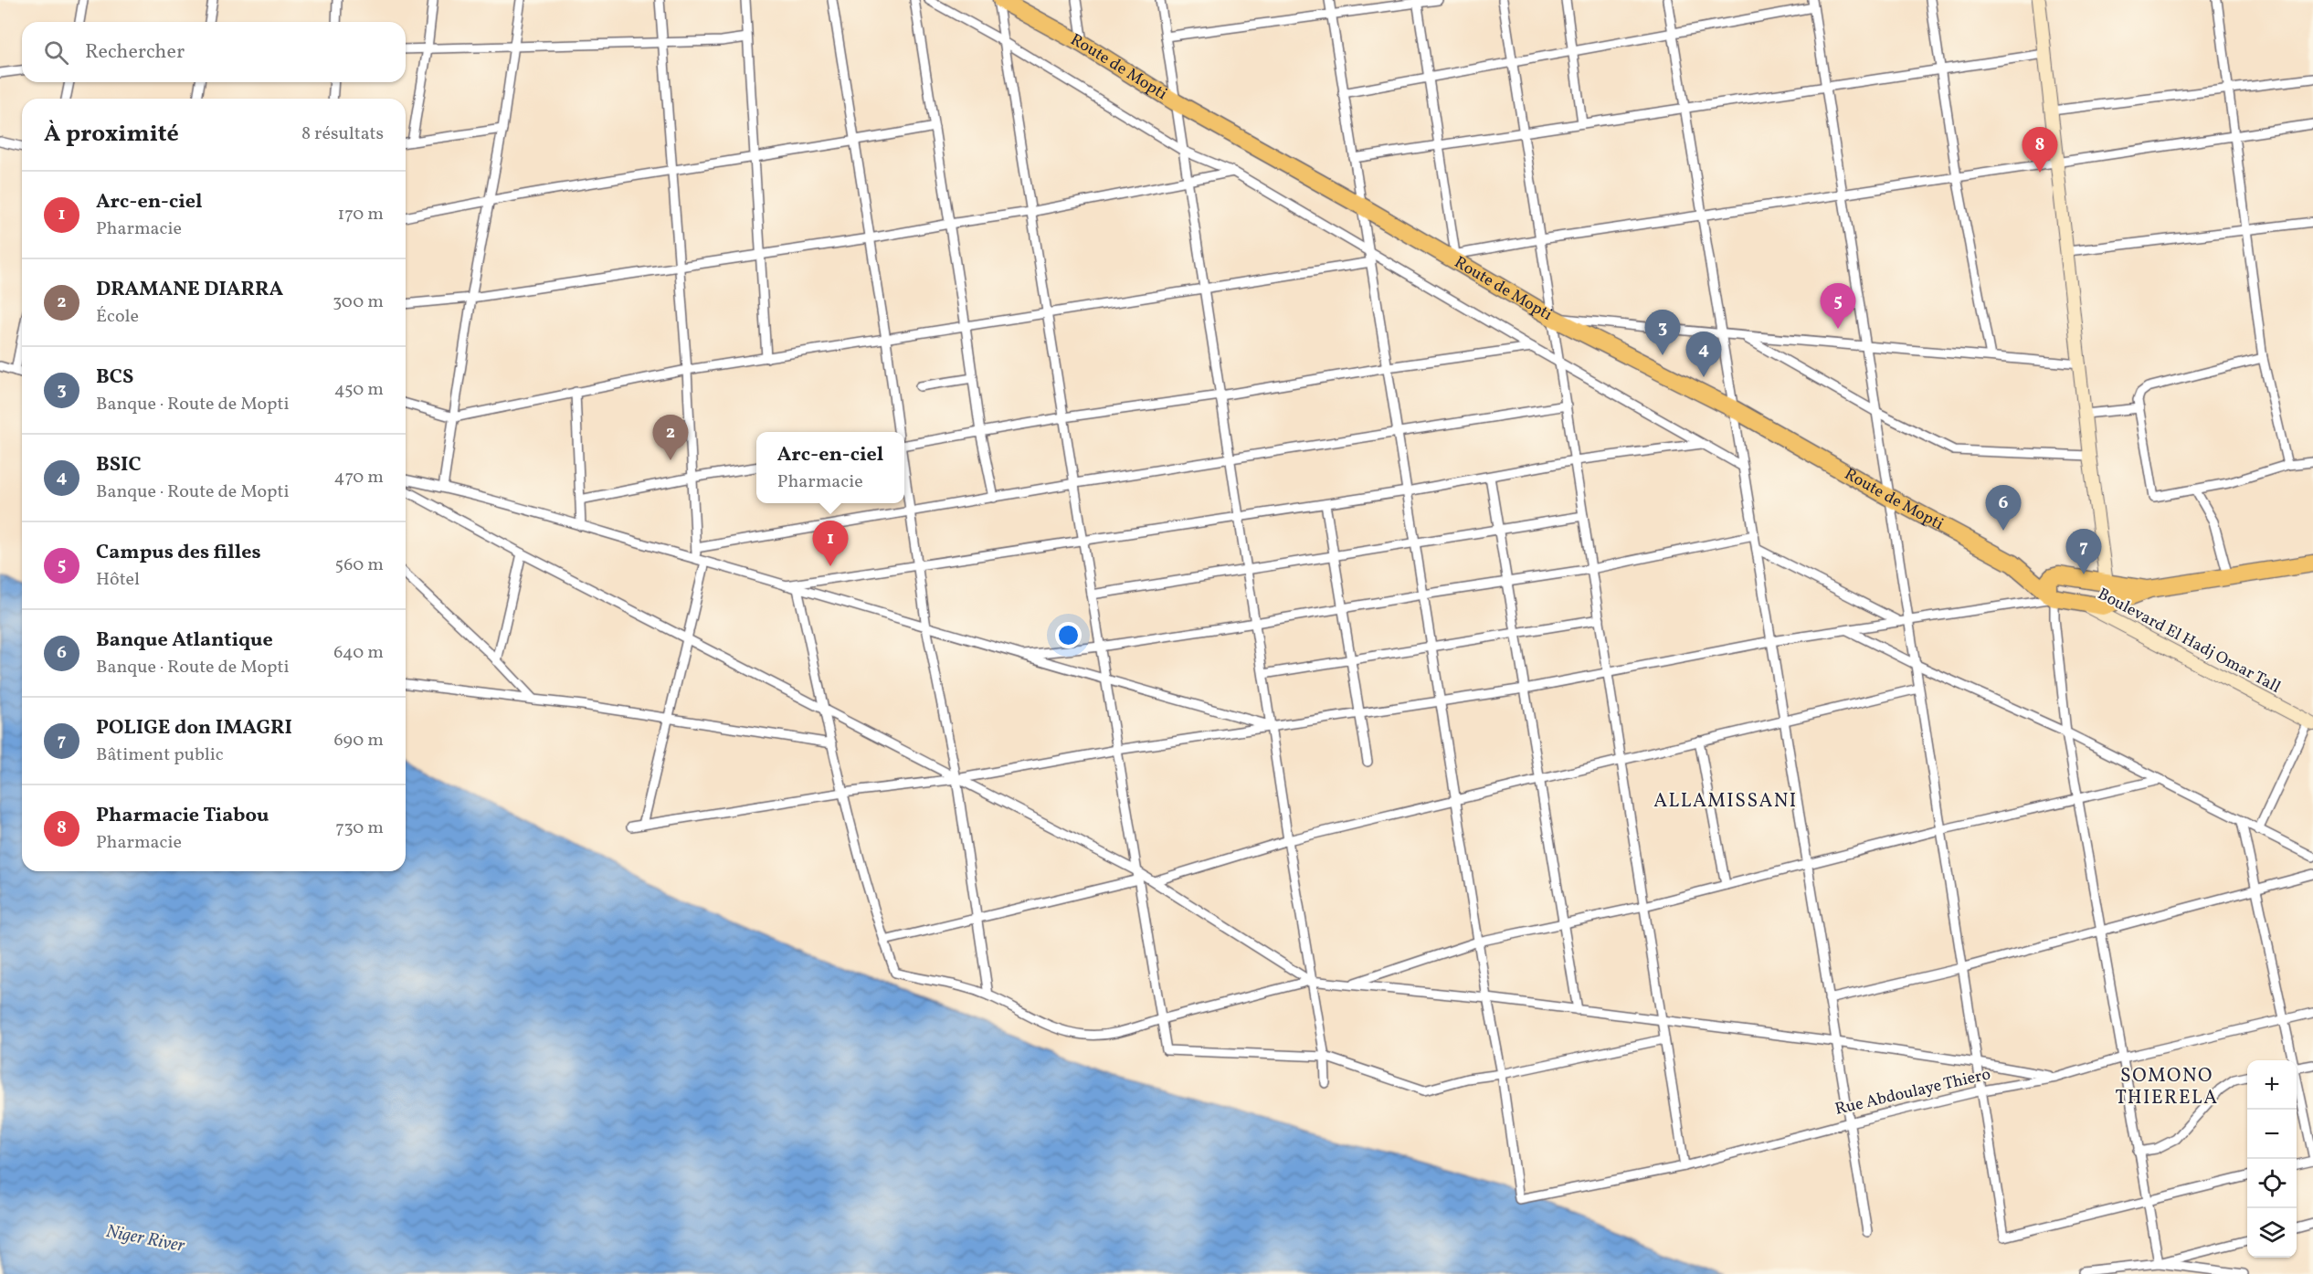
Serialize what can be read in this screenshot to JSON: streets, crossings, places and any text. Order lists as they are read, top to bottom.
{
  "streets": {
    "highway": ["Route de Mopti"],
    "street": ["Boulevard El Hadj Omar Tall", "Rue Abdoulaye Thiero"]
  },
  "districts": ["ALLAMISSANI", "SOMONO THIERELA"],
  "water": ["Niger River"],
  "page": {
    "search": "Rechercher",
    "heading": ["À proximité", "8 résultats"],
    "pins": [
      "8",
      "5",
      "3",
      "4",
      "2",
      "6",
      "1",
      "7"
    ],
    "list": [
      {
        "mark": "1",
        "name": "Arc-en-ciel",
        "note": "Pharmacie",
        "value": "170 m"
      },
      {
        "mark": "2",
        "name": "DRAMANE DIARRA",
        "note": "École",
        "value": "300 m"
      },
      {
        "mark": "3",
        "name": "BCS",
        "note": "Banque · Route de Mopti",
        "value": "450 m"
      },
      {
        "mark": "4",
        "name": "BSIC",
        "note": "Banque · Route de Mopti",
        "value": "470 m"
      },
      {
        "mark": "5",
        "name": "Campus des filles",
        "note": "Hôtel",
        "value": "560 m"
      },
      {
        "mark": "6",
        "name": "Banque Atlantique",
        "note": "Banque · Route de Mopti",
        "value": "640 m"
      },
      {
        "mark": "7",
        "name": "POLIGE don IMAGRI",
        "note": "Bâtiment public",
        "value": "690 m"
      },
      {
        "mark": "8",
        "name": "Pharmacie Tiabou",
        "note": "Pharmacie",
        "value": "730 m"
      }
    ],
    "popup": ["Arc-en-ciel", "Pharmacie"],
    "map_buttons": ["+", "−"]
  }
}
